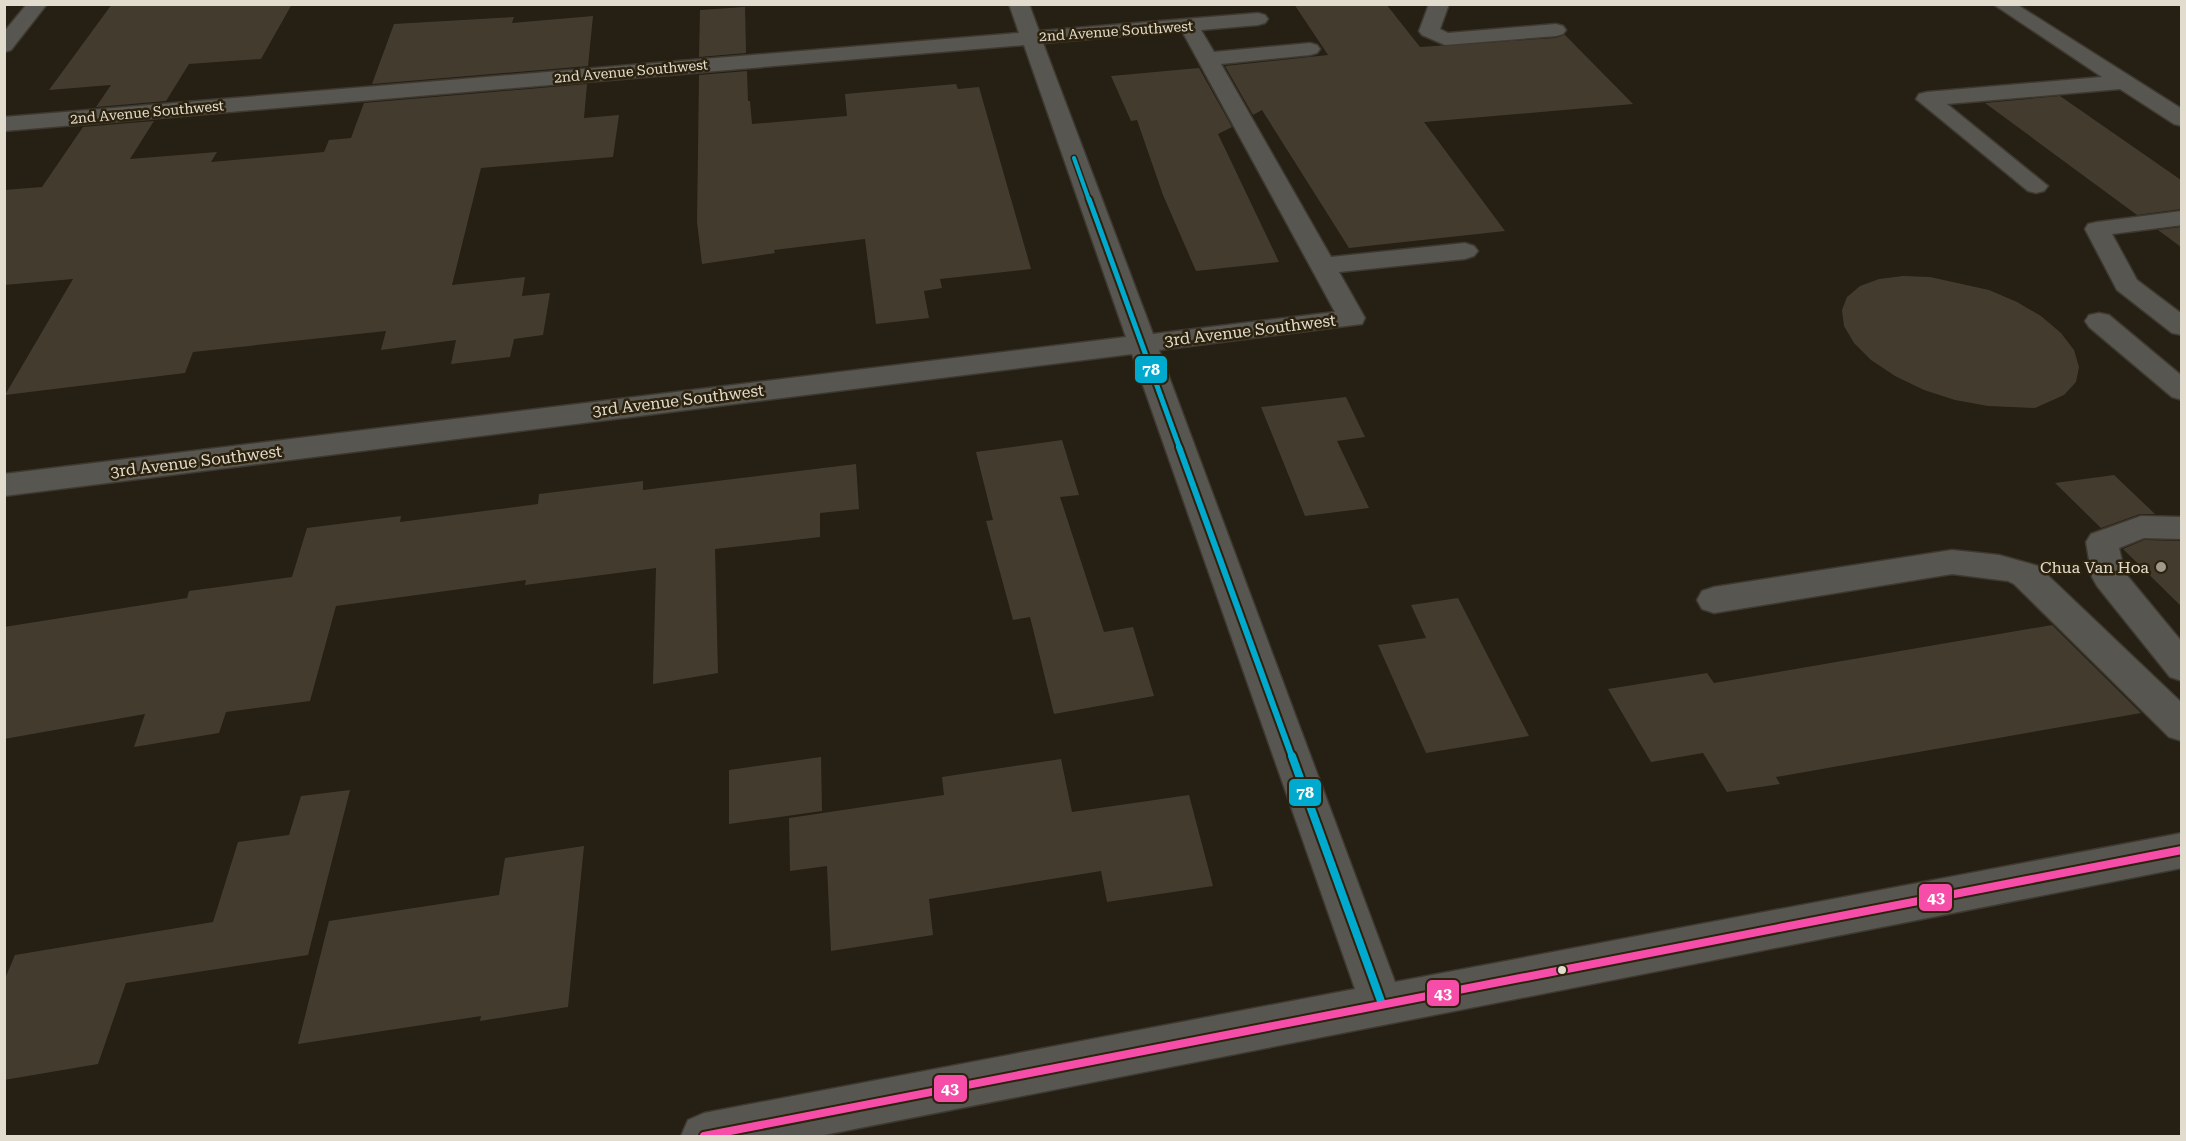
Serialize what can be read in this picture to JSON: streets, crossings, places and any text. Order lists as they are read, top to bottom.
{
  "streets": {
    "street": ["2nd Avenue Southwest", "3rd Avenue Southwest"]
  },
  "places": ["Chua Van Hoa"],
  "lines": ["transit line 78", "transit line 43"]
}
